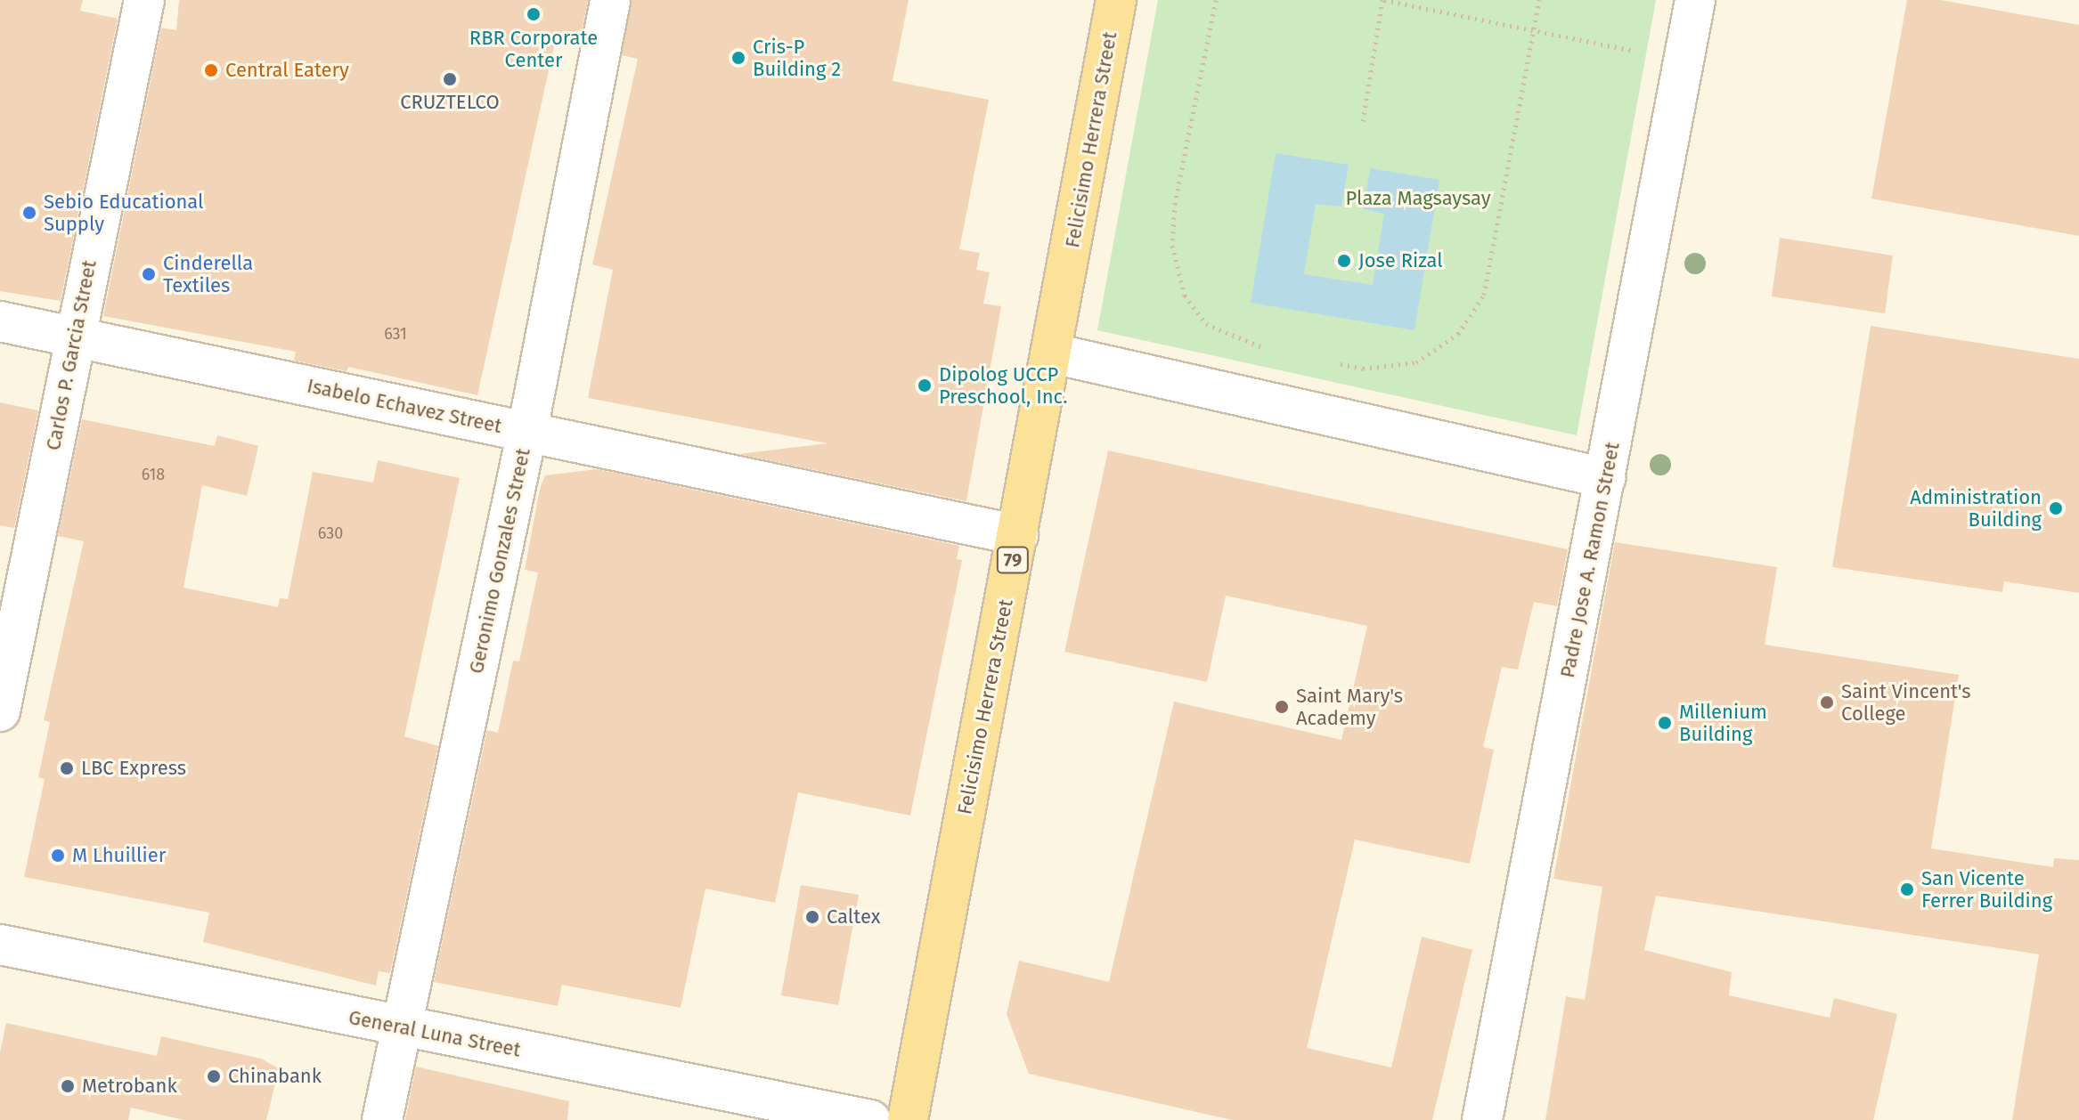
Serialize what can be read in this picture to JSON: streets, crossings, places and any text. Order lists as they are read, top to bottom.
{
  "streets": {
    "main road": ["Felicisimo Herrera Street", "79"],
    "street": [
      "Carlos P. Garcia Street",
      "Isabelo Echavez Street",
      "Padre Jose A. Ramon Street",
      "Geronimo Gonzales Street",
      "General Luna Street"
    ]
  },
  "crossings": [
    ["Felicisimo Herrera Street", "Isabelo Echavez Street"],
    ["Carlos P. Garcia Street", "Isabelo Echavez Street"],
    ["Isabelo Echavez Street", "Geronimo Gonzales Street"],
    ["Geronimo Gonzales Street", "General Luna Street"]
  ],
  "parks": ["Plaza Magsaysay"],
  "places": [
    "RBR Corporate Center",
    "Cris-P Building 2",
    "Central Eatery",
    "CRUZTELCO",
    "Sebio Educational Supply",
    "Jose Rizal",
    "Cinderella Textiles",
    "Dipolog UCCP Preschool, Inc.",
    "Administration Building",
    "Saint Vincent's College",
    "Saint Mary's Academy",
    "Millenium Building",
    "LBC Express",
    "M Lhuillier",
    "San Vicente Ferrer Building",
    "Caltex",
    "Chinabank",
    "Metrobank"
  ],
  "house_numbers": ["631", "618", "630"]
}
